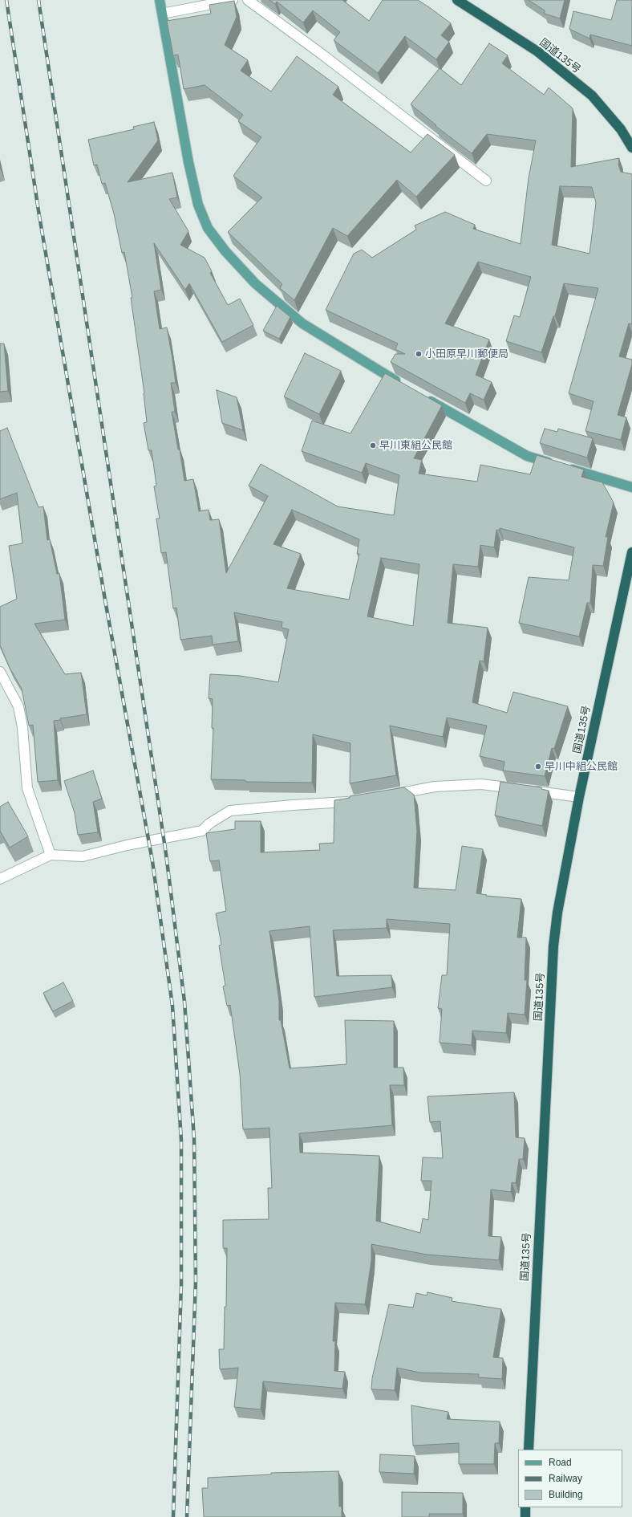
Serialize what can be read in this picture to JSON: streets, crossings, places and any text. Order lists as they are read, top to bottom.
{
  "streets": {
    "highway": ["国道135号"]
  },
  "places": ["小田原早川郵便局", "早川東組公民館", "早川中組公民館"],
  "legend": ["Road", "Railway", "Building"]
}
